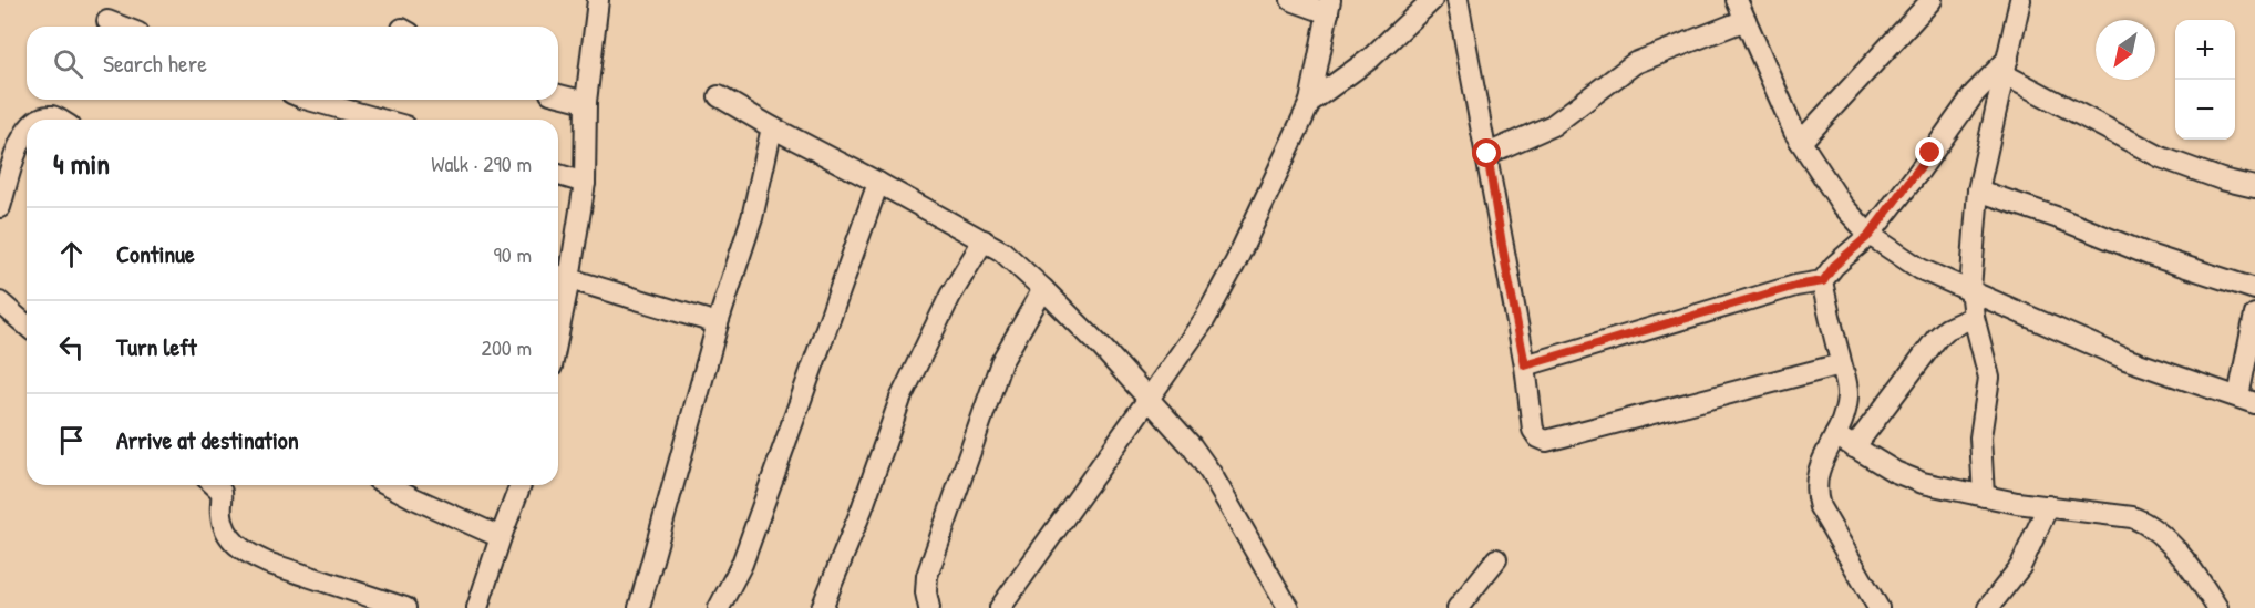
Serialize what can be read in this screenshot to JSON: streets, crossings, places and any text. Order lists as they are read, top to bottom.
{
  "north": "bottom left",
  "page": {
    "map_buttons": ["+", "−"],
    "search": "Search here",
    "heading": ["4 min", "Walk · 290 m"],
    "list": [
      ["Continue", "90 m"],
      ["Turn left", "200 m"],
      "Arrive at destination"
    ]
  }
}
